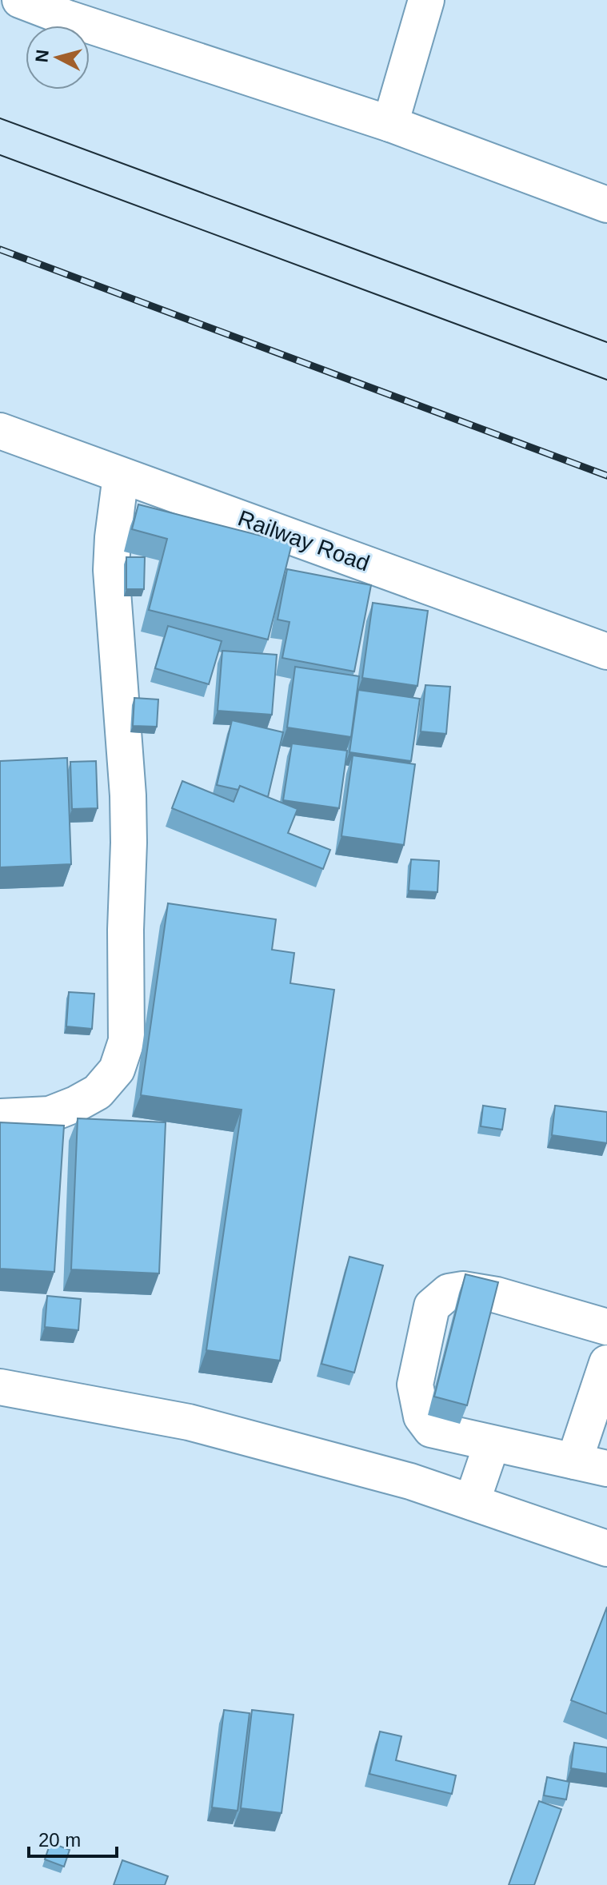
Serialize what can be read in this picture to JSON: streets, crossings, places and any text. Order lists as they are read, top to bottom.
{
  "streets": {
    "street": ["Railway Road"]
  },
  "scale_bar": "20 m",
  "north": "left"
}
